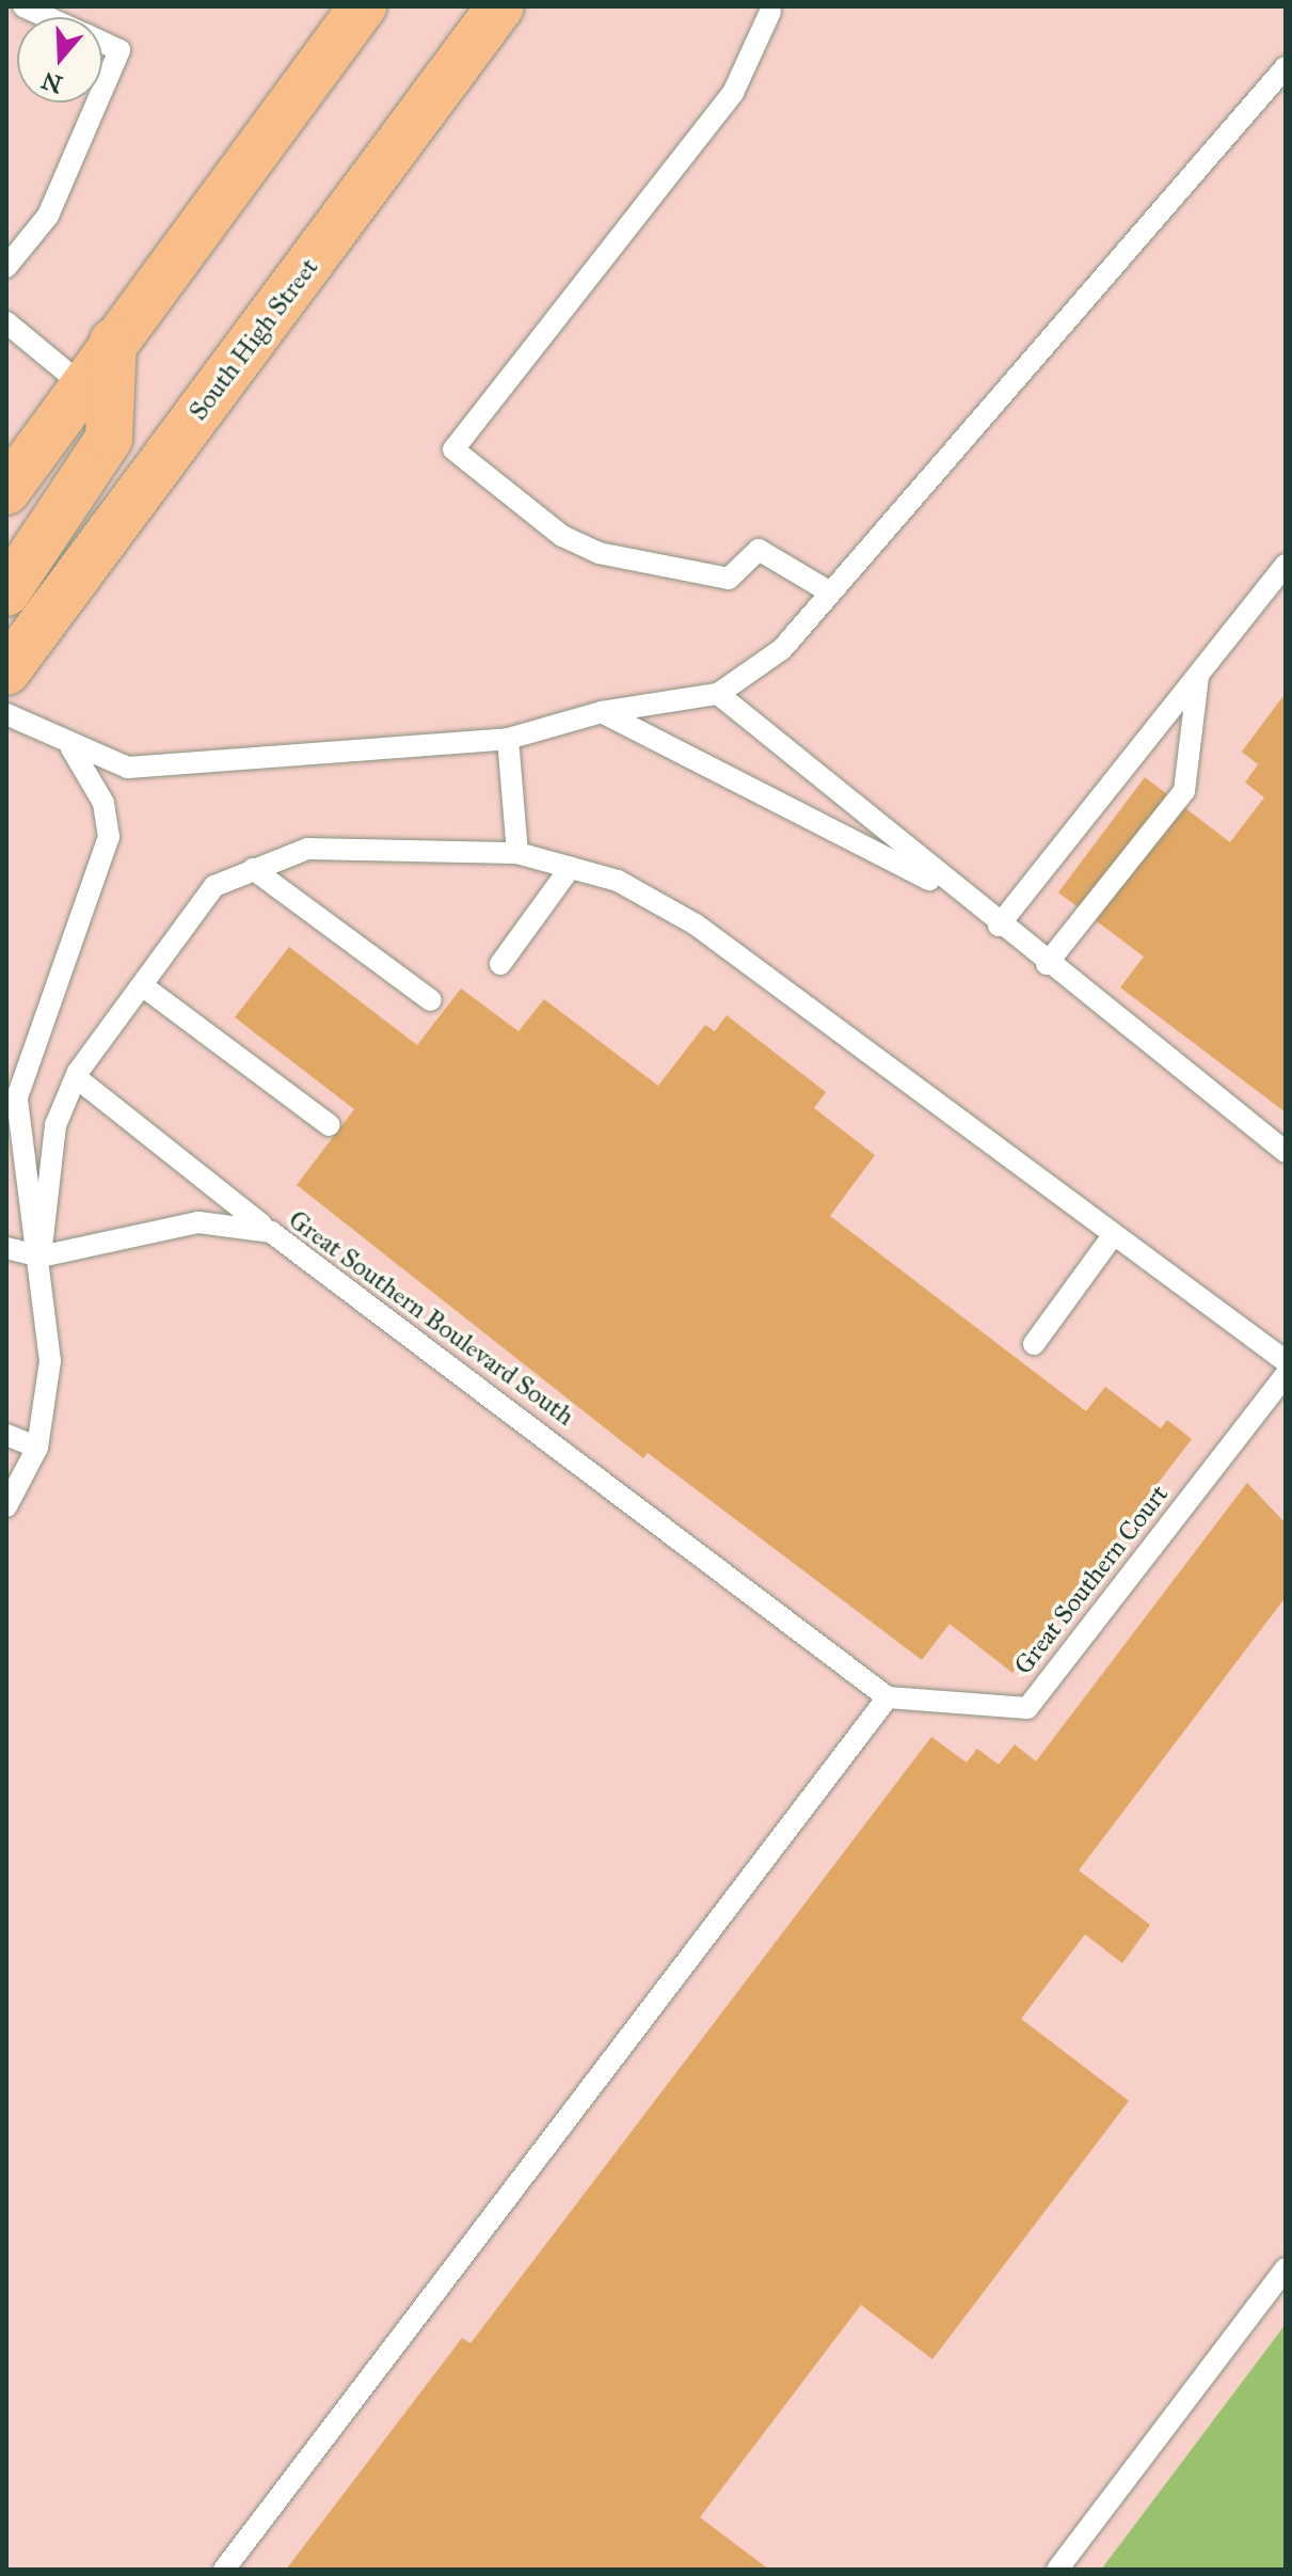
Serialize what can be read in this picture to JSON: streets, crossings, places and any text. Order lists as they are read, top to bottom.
{
  "streets": {
    "main road": ["South High Street"],
    "lane": ["Great Southern Boulevard South", "Great Southern Court"]
  },
  "crossings": [
    ["Great Southern Boulevard South", "Great Southern Court"]
  ],
  "north": "bottom"
}
